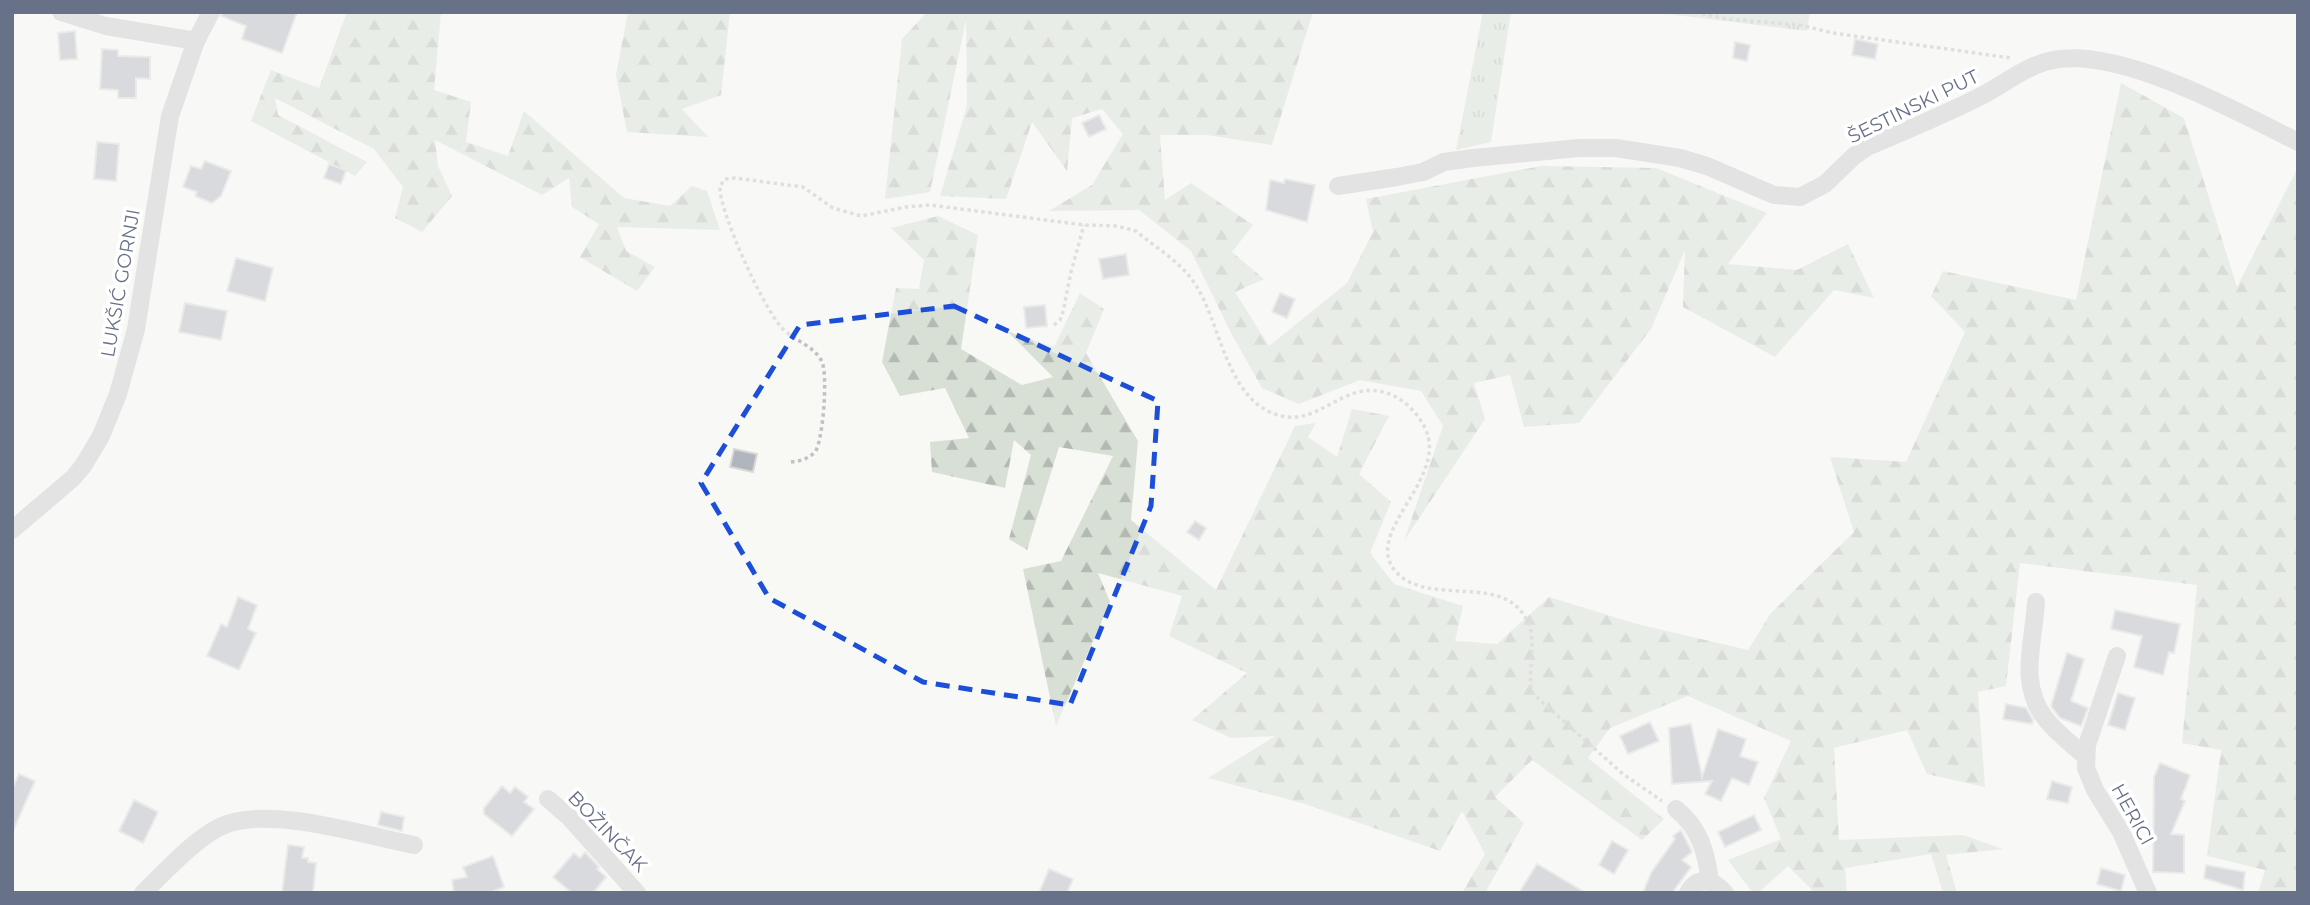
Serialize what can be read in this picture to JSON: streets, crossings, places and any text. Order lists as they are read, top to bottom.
{
  "streets": {
    "street": [
      "ŠESTINSKI PUT",
      "LUKŠIĆ GORNJI",
      "HERICI",
      "BOŽINČAK"
    ]
  }
}
